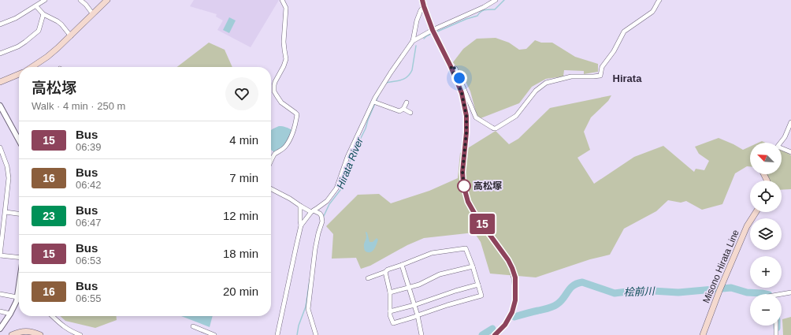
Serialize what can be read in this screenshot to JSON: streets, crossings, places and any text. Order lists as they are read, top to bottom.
{
  "streets": {
    "main road": ["Misono Hirata Line"]
  },
  "districts": ["Hirata"],
  "water": ["Hirata River", "桧前川"],
  "places": ["高松塚"],
  "lines": ["bus line 15"],
  "north": "top left",
  "page": {
    "on_map": "15",
    "heading": ["高松塚", "Walk · 4 min · 250 m"],
    "list": [
      {
        "mark": "15",
        "name": "Bus",
        "note": "06:39",
        "value": "4 min"
      },
      {
        "mark": "16",
        "name": "Bus",
        "note": "06:42",
        "value": "7 min"
      },
      {
        "mark": "23",
        "name": "Bus",
        "note": "06:47",
        "value": "12 min"
      },
      {
        "mark": "15",
        "name": "Bus",
        "note": "06:53",
        "value": "18 min"
      },
      {
        "mark": "16",
        "name": "Bus",
        "note": "06:55",
        "value": "20 min"
      }
    ],
    "map_buttons": ["+", "−"]
  }
}
